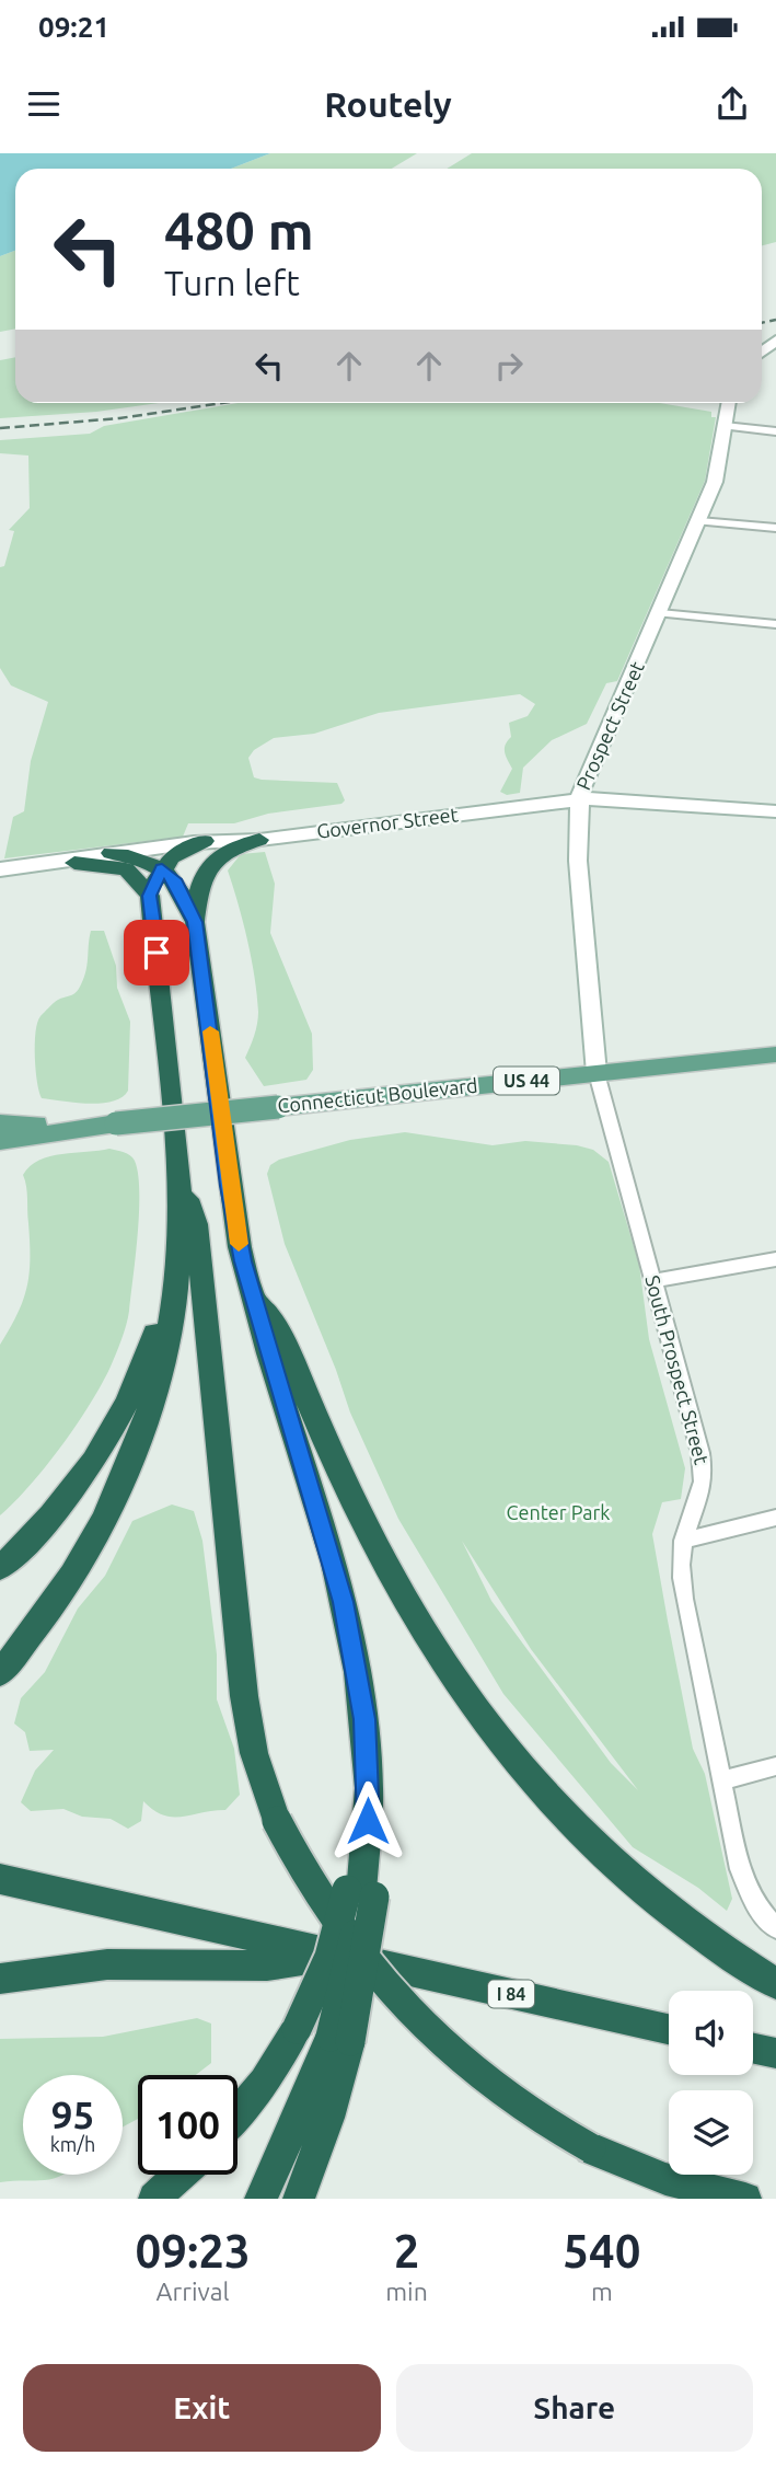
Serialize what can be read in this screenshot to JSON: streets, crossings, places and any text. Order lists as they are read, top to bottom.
{
  "streets": {
    "highway": ["I 84"],
    "main road": [
      "Prospect Street",
      "Governor Street",
      "US 44",
      "Connecticut Boulevard"
    ],
    "street": ["South Prospect Street"]
  },
  "crossings": [
    ["Prospect Street", "Governor Street"],
    ["Prospect Street", "Connecticut Boulevard"],
    ["Prospect Street", "South Prospect Street"],
    ["Connecticut Boulevard", "South Prospect Street"]
  ],
  "parks": ["Center Park"],
  "page": {
    "status": "09:21",
    "header": "Routely",
    "turn": ["480 m", "Turn left"],
    "speed": "95 km/h",
    "limit": "100",
    "eta": [
      "09:23",
      "Arrival",
      "2",
      "min",
      "540",
      "m"
    ],
    "buttons": ["Exit", "Share"]
  }
}
